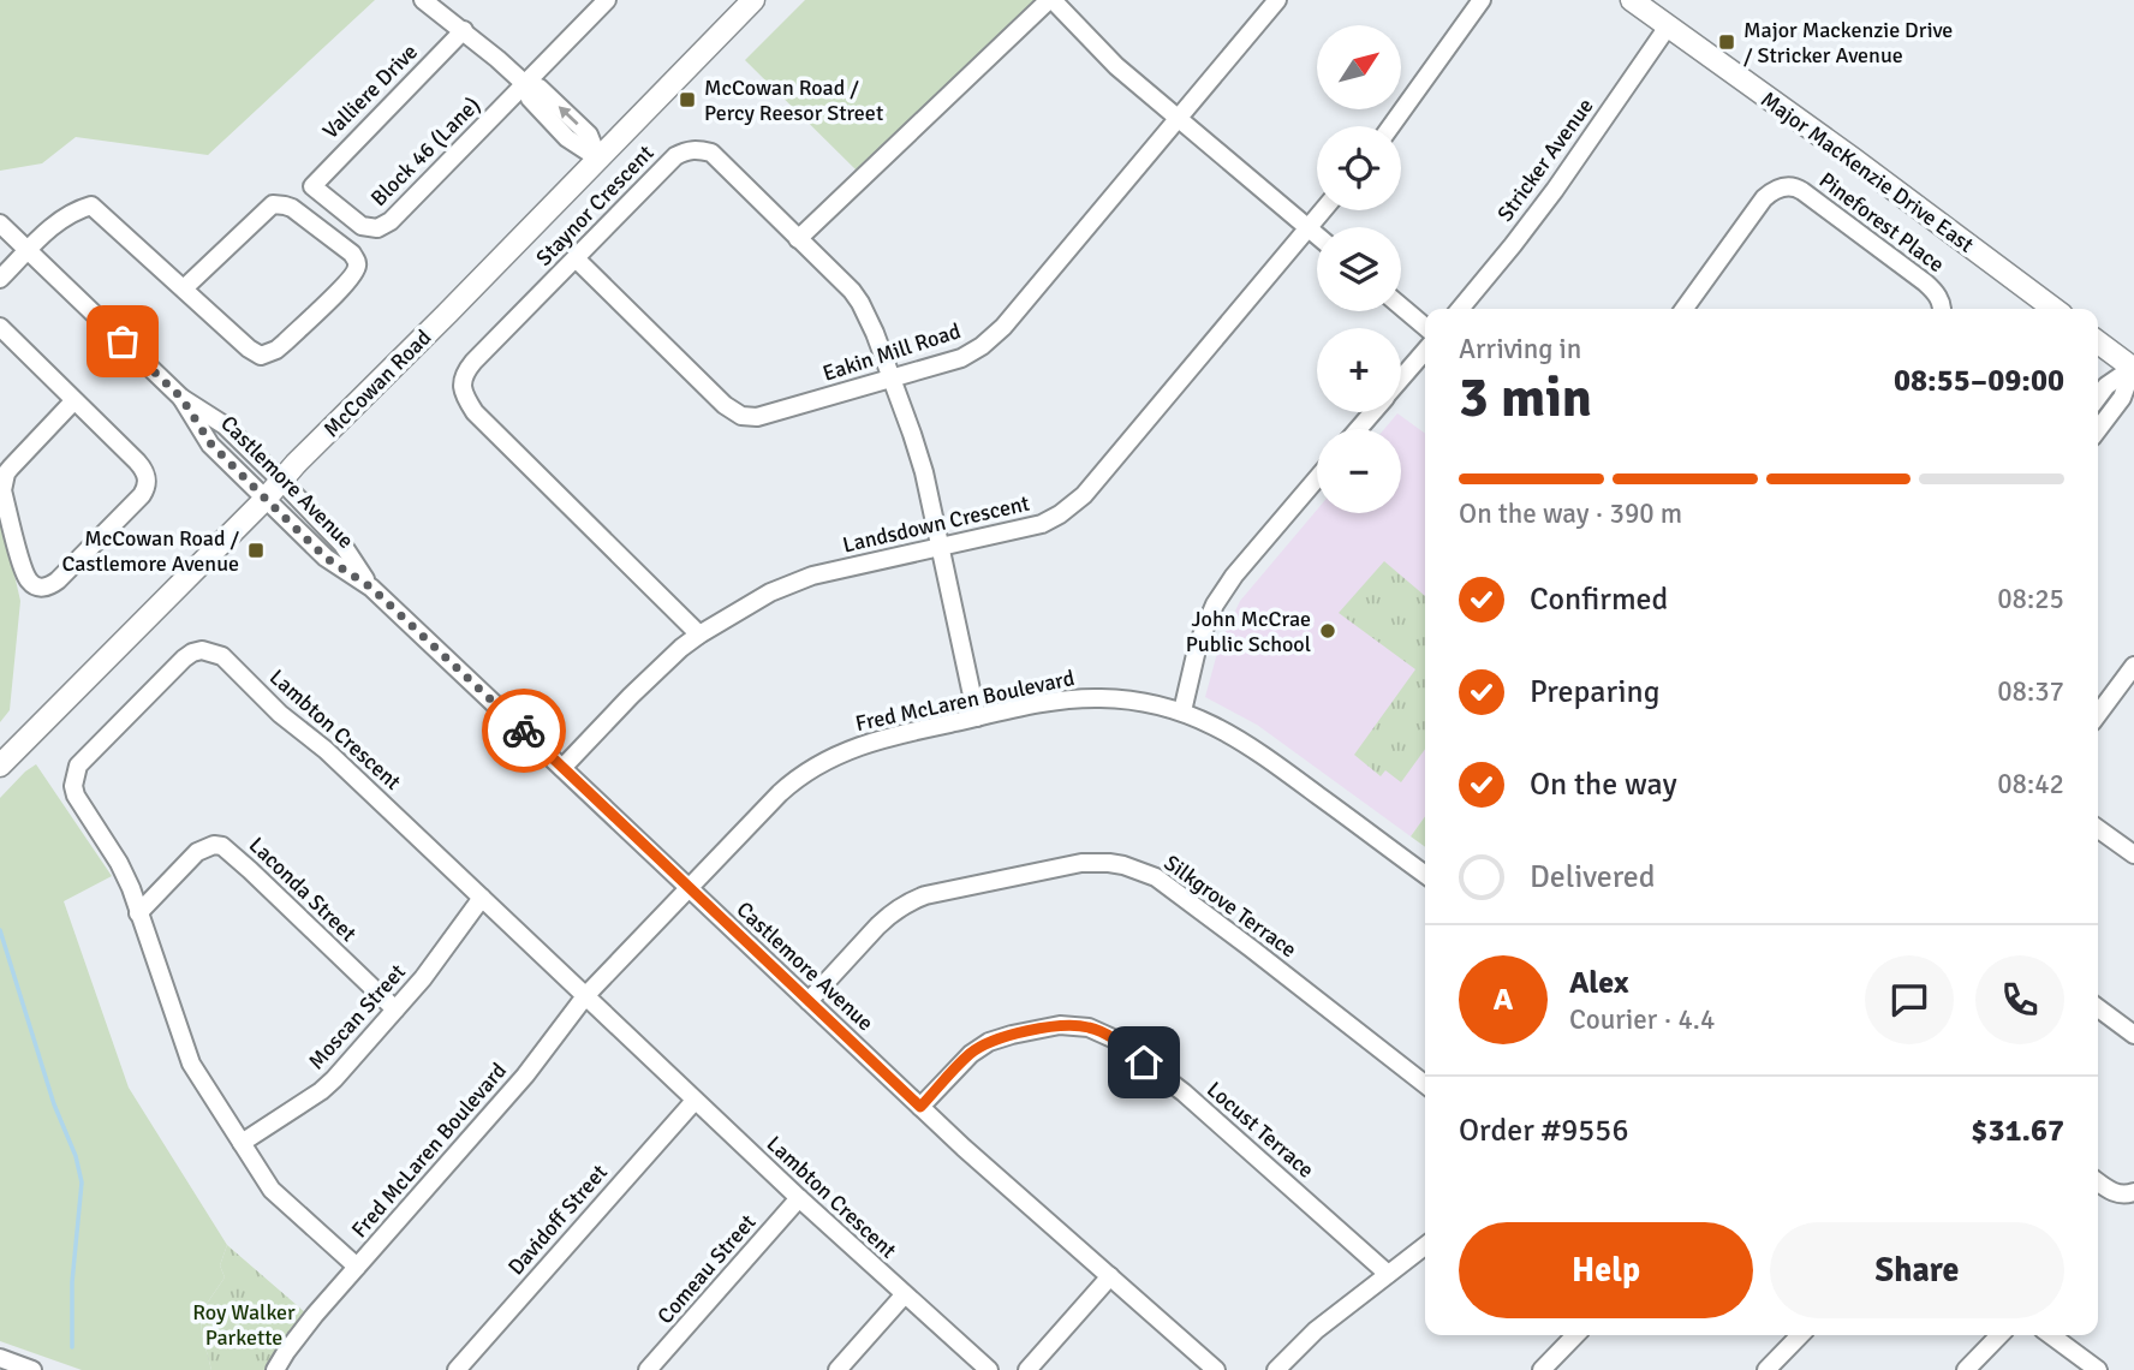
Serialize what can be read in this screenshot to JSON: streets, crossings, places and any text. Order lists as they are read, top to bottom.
{
  "streets": {
    "main road": ["Major MacKenzie Drive East", "McCowan Road"],
    "street": [
      "Valliere Drive",
      "Block 46 (Lane)",
      "Stricker Avenue",
      "Staynor Crescent",
      "Pineforest Place",
      "Eakin Mill Road",
      "Castlemore Avenue",
      "Landsdown Crescent",
      "Fred McLaren Boulevard",
      "Lambton Crescent",
      "Laconda Street",
      "Silkgrove Terrace",
      "Moscan Street",
      "Locust Terrace",
      "Davidoff Street",
      "Comeau Street"
    ]
  },
  "crossings": [
    ["Valliere Drive", "Block 46 (Lane)"],
    ["Stricker Avenue", "Major MacKenzie Drive East"],
    ["Staynor Crescent", "Eakin Mill Road"],
    ["Staynor Crescent", "Landsdown Crescent"],
    ["Staynor Crescent", "Fred McLaren Boulevard"],
    ["McCowan Road", "Castlemore Avenue"],
    ["Castlemore Avenue", "Landsdown Crescent"],
    ["Castlemore Avenue", "Fred McLaren Boulevard"],
    ["Castlemore Avenue", "Silkgrove Terrace"],
    ["Castlemore Avenue", "Locust Terrace"],
    ["Fred McLaren Boulevard", "Lambton Crescent"],
    ["Lambton Crescent", "Laconda Street"],
    ["Lambton Crescent", "Moscan Street"],
    ["Lambton Crescent", "Davidoff Street"],
    ["Lambton Crescent", "Comeau Street"],
    ["Laconda Street", "Moscan Street"]
  ],
  "parks": ["Roy Walker Parkette"],
  "places": {
    "transit": ["Major Mackenzie Drive / Stricker Avenue", "McCowan Road / Percy Reesor Street", "McCowan Road / Castlemore Avenue"],
    "other": ["John McCrae Public School"]
  },
  "north": "top right",
  "page": {
    "map_buttons": ["+", "−"],
    "heading": ["3 min", "Arriving in", "08:55–09:00"],
    "panel": [
      "Alex",
      "Courier · 4.4",
      "Order #9556",
      "$31.67"
    ],
    "bar": "On the way · 390 m",
    "list": [
      ["Confirmed", "08:25"],
      ["Preparing", "08:37"],
      ["On the way", "08:42"],
      "Delivered"
    ],
    "round": "A",
    "buttons": ["Help", "Share"]
  }
}
